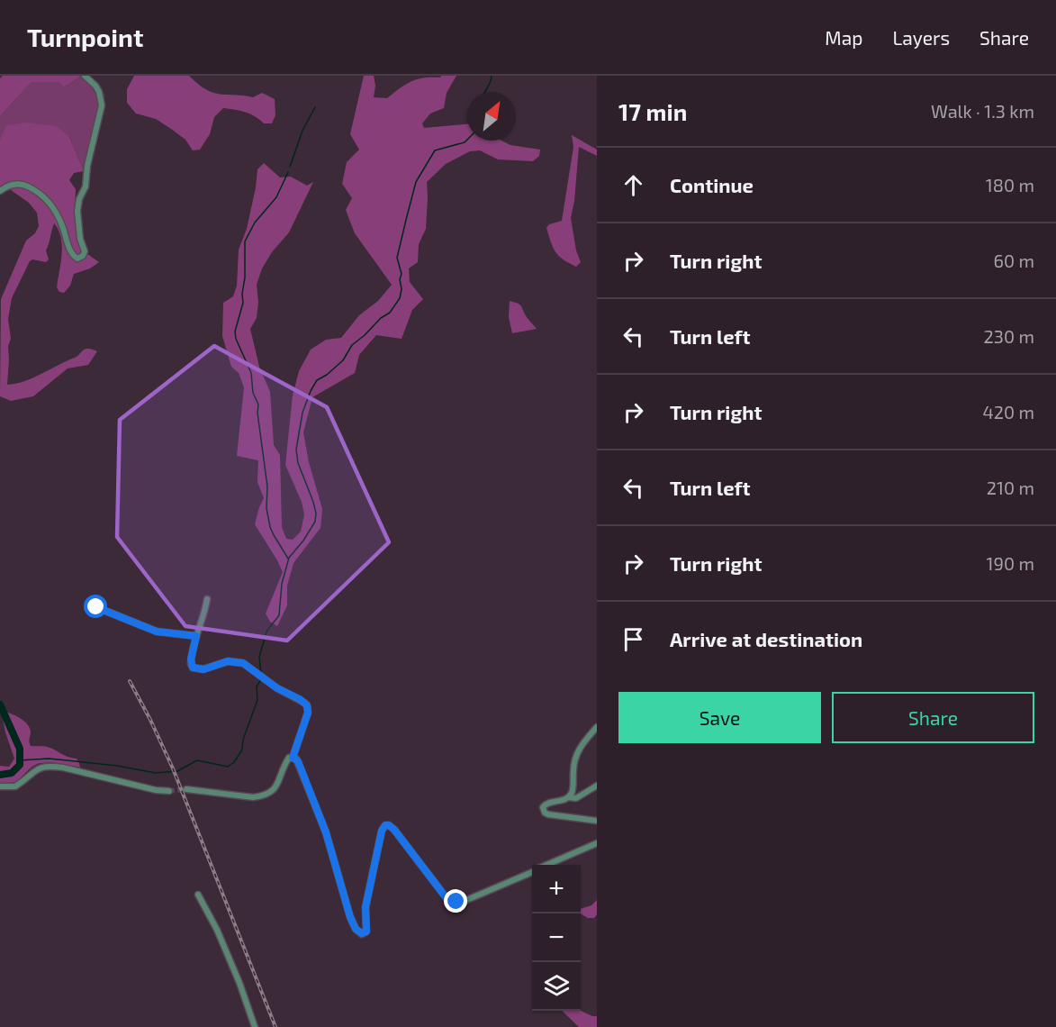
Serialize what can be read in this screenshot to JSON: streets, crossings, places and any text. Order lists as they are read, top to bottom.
{
  "north": "top right",
  "page": {
    "header": "Turnpoint",
    "nav": ["Map", "Layers", "Share"],
    "heading": ["17 min", "Walk · 1.3 km"],
    "list": [
      ["Continue", "180 m"],
      ["Turn right", "60 m"],
      ["Turn left", "230 m"],
      ["Turn right", "420 m"],
      ["Turn left", "210 m"],
      ["Turn right", "190 m"],
      "Arrive at destination"
    ],
    "buttons": ["Save", "Share"],
    "map_buttons": ["+", "−"]
  }
}
